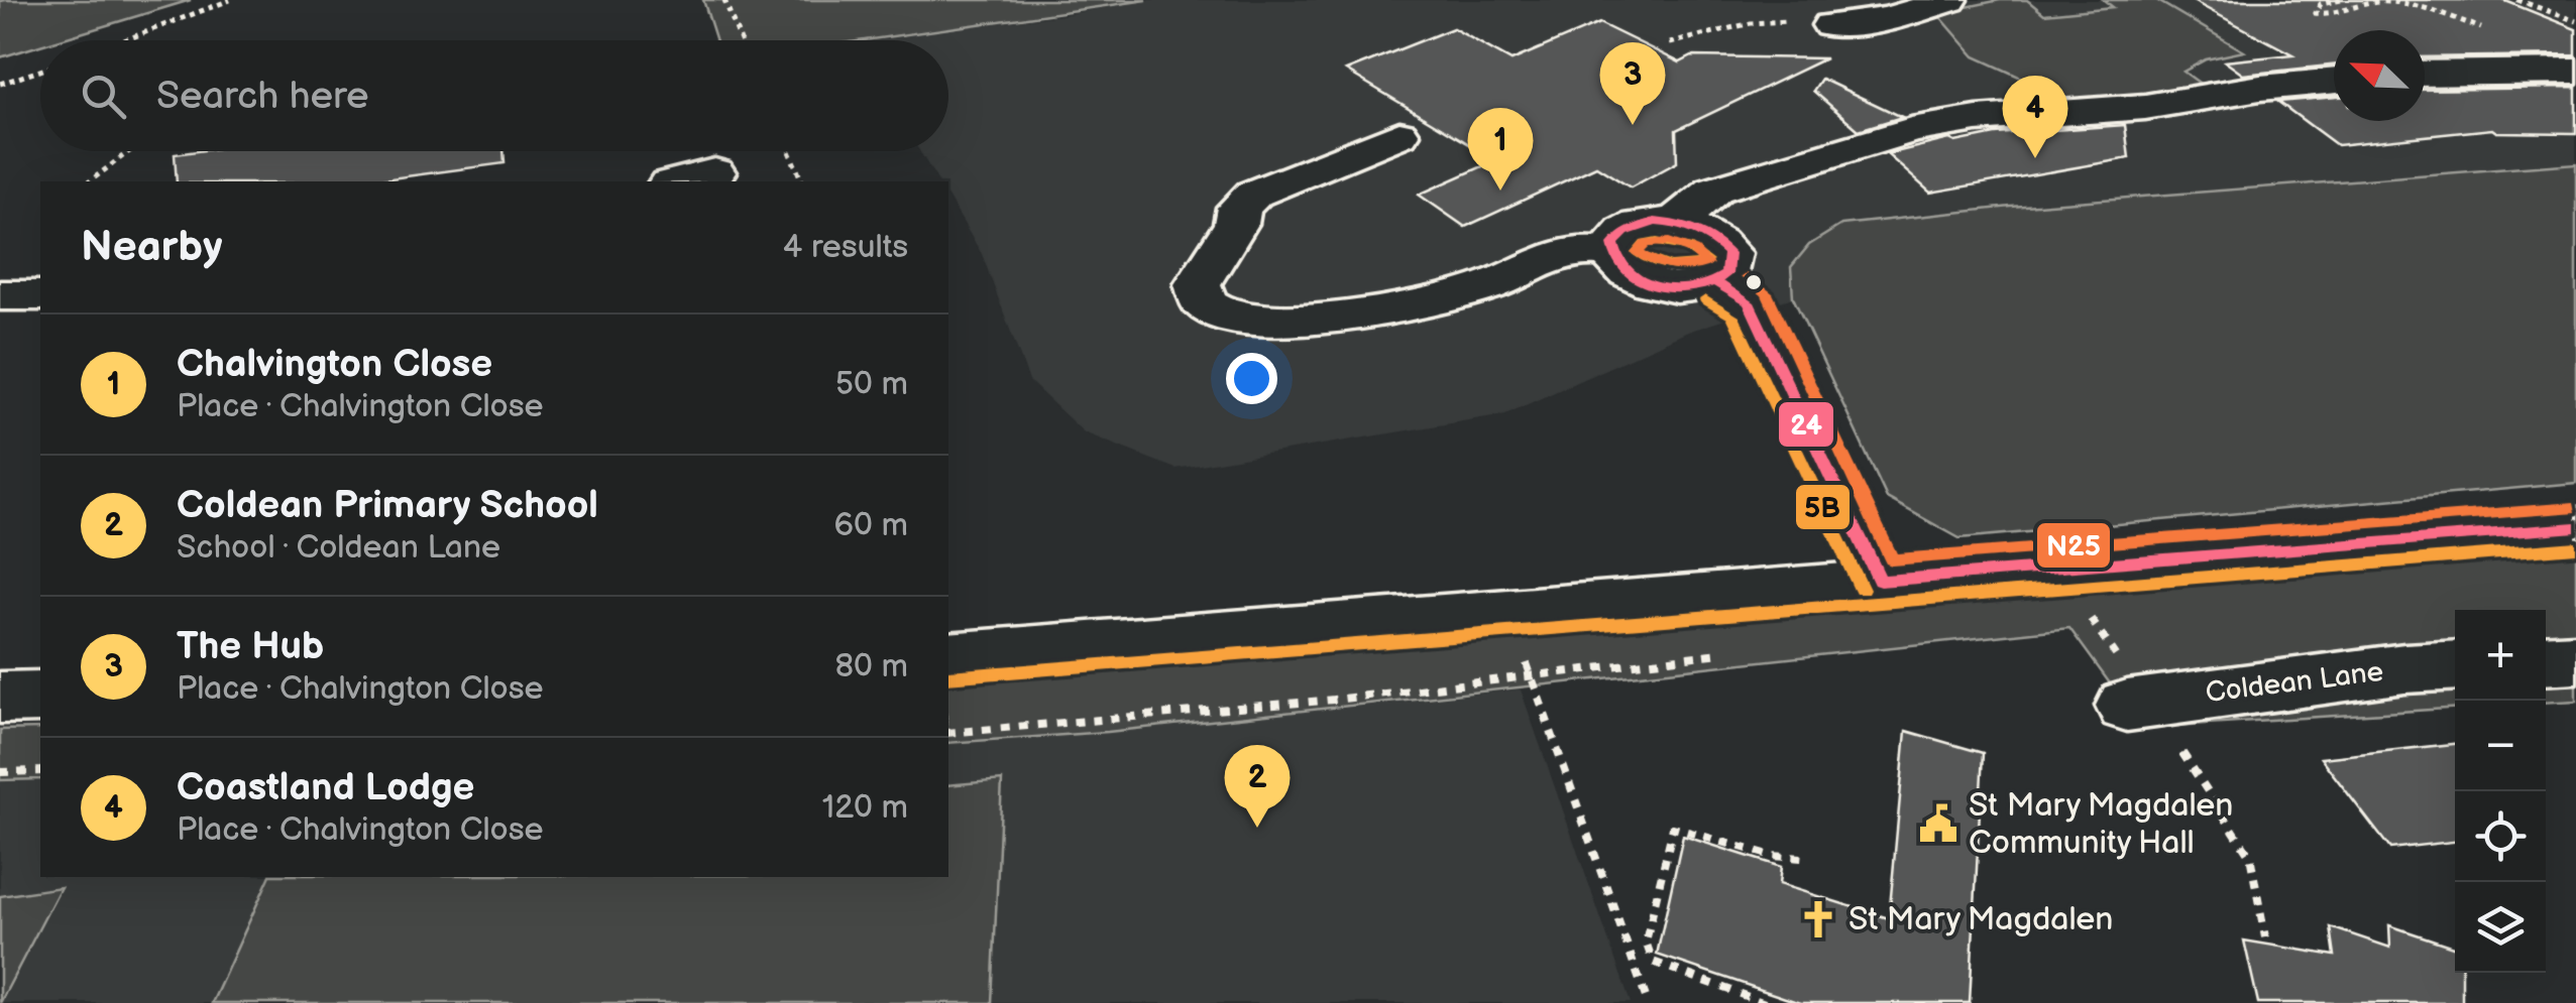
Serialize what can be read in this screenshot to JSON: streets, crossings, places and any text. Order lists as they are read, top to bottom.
{
  "streets": {
    "street": ["Coldean Lane"]
  },
  "places": {
    "public building": ["St Mary Magdalen Community Hall"],
    "church": ["St Mary Magdalen"]
  },
  "lines": ["transit line 24", "transit line 5B", "transit line N25"],
  "north": "top left",
  "page": {
    "search": "Search here",
    "pins": [
      "3",
      "4",
      "1",
      "2"
    ],
    "heading": ["Nearby", "4 results"],
    "list": [
      {
        "mark": "1",
        "name": "Chalvington Close",
        "note": "Place · Chalvington Close",
        "value": "50 m"
      },
      {
        "mark": "2",
        "name": "Coldean Primary School",
        "note": "School · Coldean Lane",
        "value": "60 m"
      },
      {
        "mark": "3",
        "name": "The Hub",
        "note": "Place · Chalvington Close",
        "value": "80 m"
      },
      {
        "mark": "4",
        "name": "Coastland Lodge",
        "note": "Place · Chalvington Close",
        "value": "120 m"
      }
    ],
    "map_buttons": ["+", "−"]
  }
}
